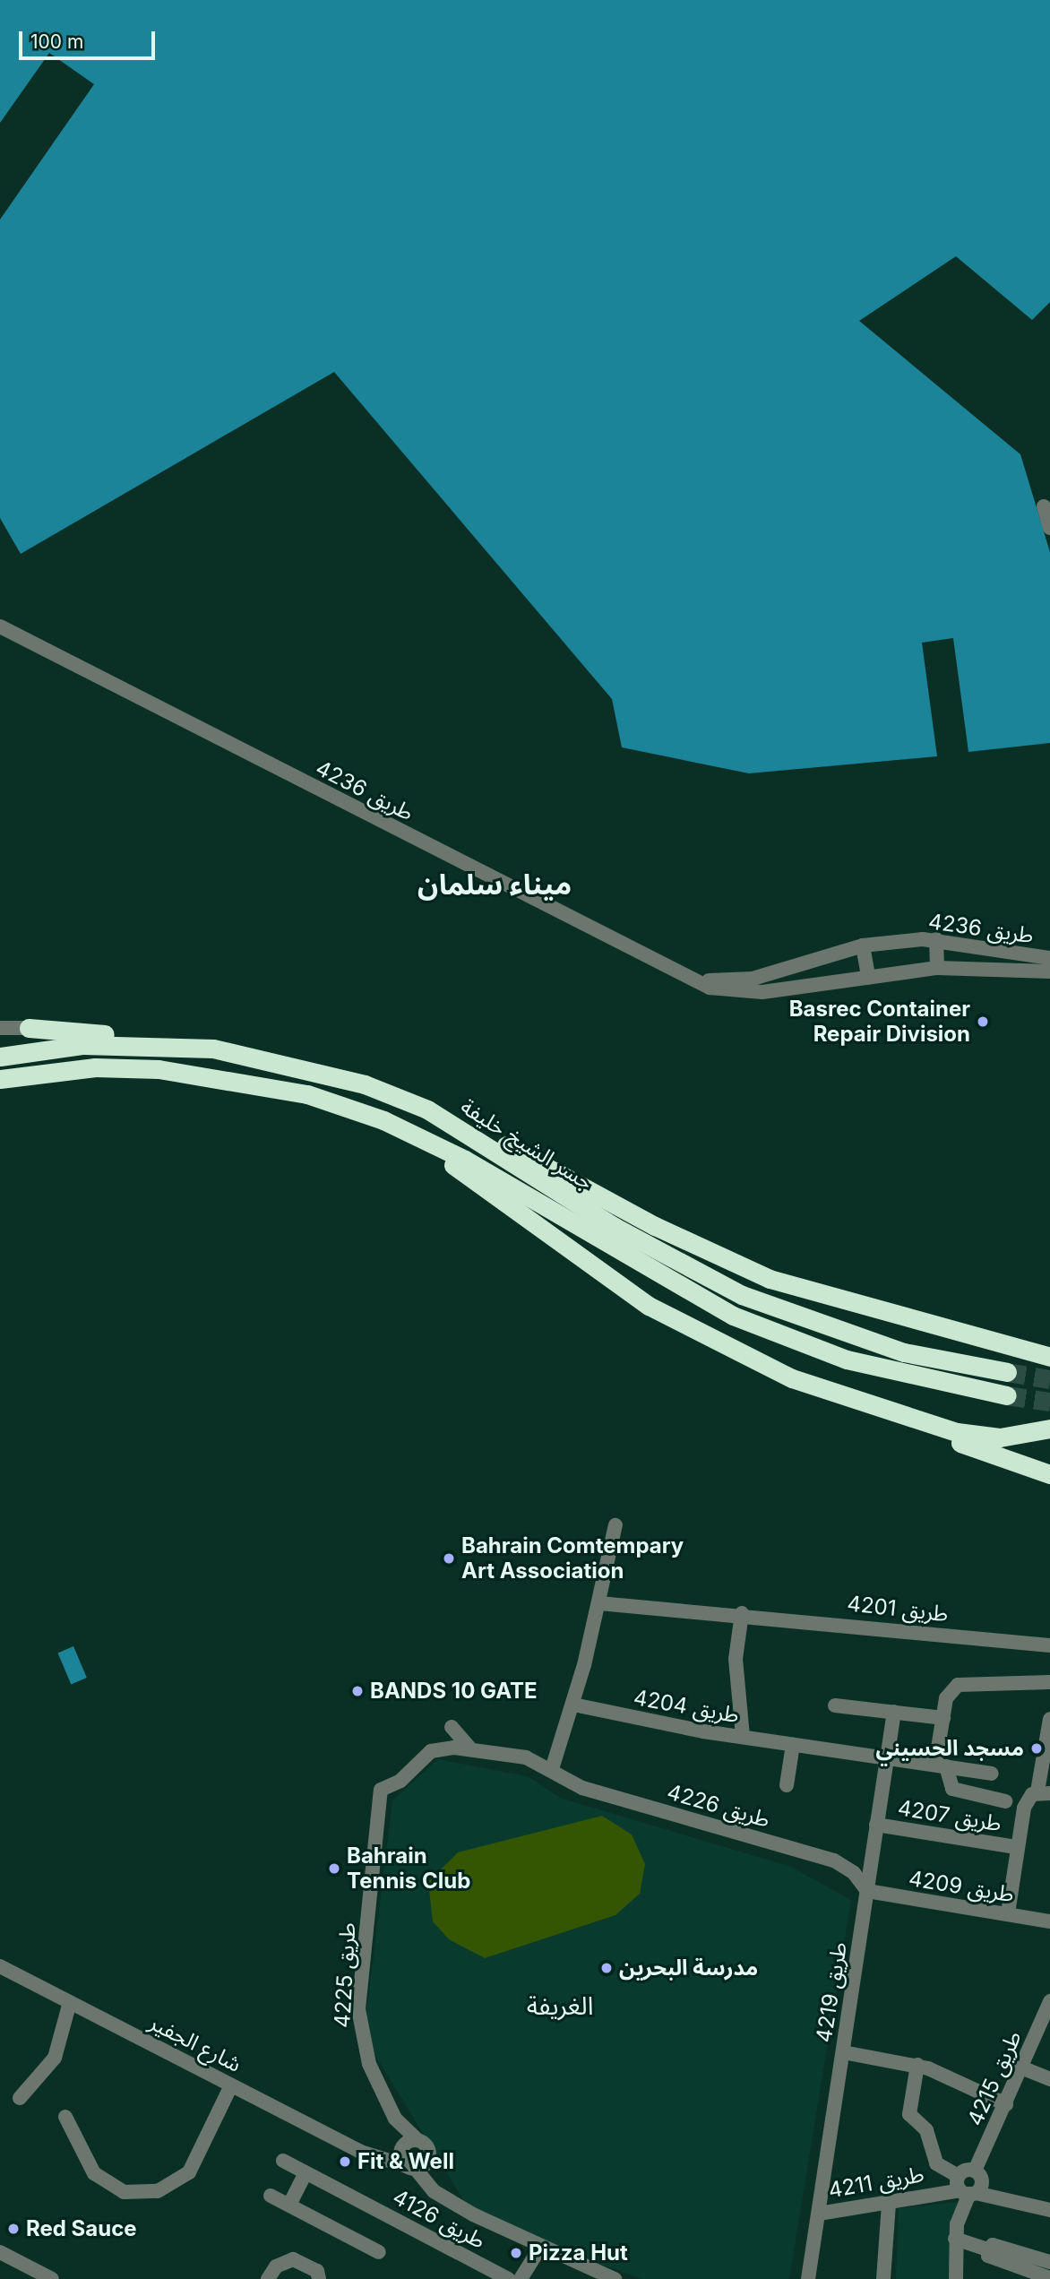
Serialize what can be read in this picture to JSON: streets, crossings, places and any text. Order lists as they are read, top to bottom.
{
  "streets": {
    "highway": ["جسر الشيخ خليفة"],
    "street": [
      "طريق 4236",
      "طريق 4201",
      "طريق 4204",
      "طريق 4226",
      "طريق 4207",
      "طريق 4209",
      "طريق 4225",
      "طريق 4219",
      "شارع الجفير",
      "طريق 4215",
      "طريق 4211",
      "طريق 4126"
    ]
  },
  "crossings": [
    ["طريق 4204", "طريق 4219"],
    ["طريق 4226", "طريق 4209"],
    ["طريق 4226", "طريق 4225"],
    ["طريق 4226", "طريق 4219"],
    ["طريق 4207", "طريق 4209"],
    ["طريق 4207", "طريق 4219"],
    ["طريق 4209", "طريق 4219"],
    ["طريق 4225", "شارع الجفير"],
    ["طريق 4219", "طريق 4211"],
    ["طريق 4215", "طريق 4211"]
  ],
  "districts": ["ميناء سلمان", "الغريفة"],
  "places": [
    "Basrec Container Repair Division",
    "Bahrain Comtempary Art Association",
    "BANDS 10 GATE",
    "مسجد الحسيني",
    "Bahrain Tennis Club",
    "مدرسة البحرين",
    "Fit & Well",
    "Red Sauce",
    "Pizza Hut"
  ],
  "scale_bar": "100 m"
}
